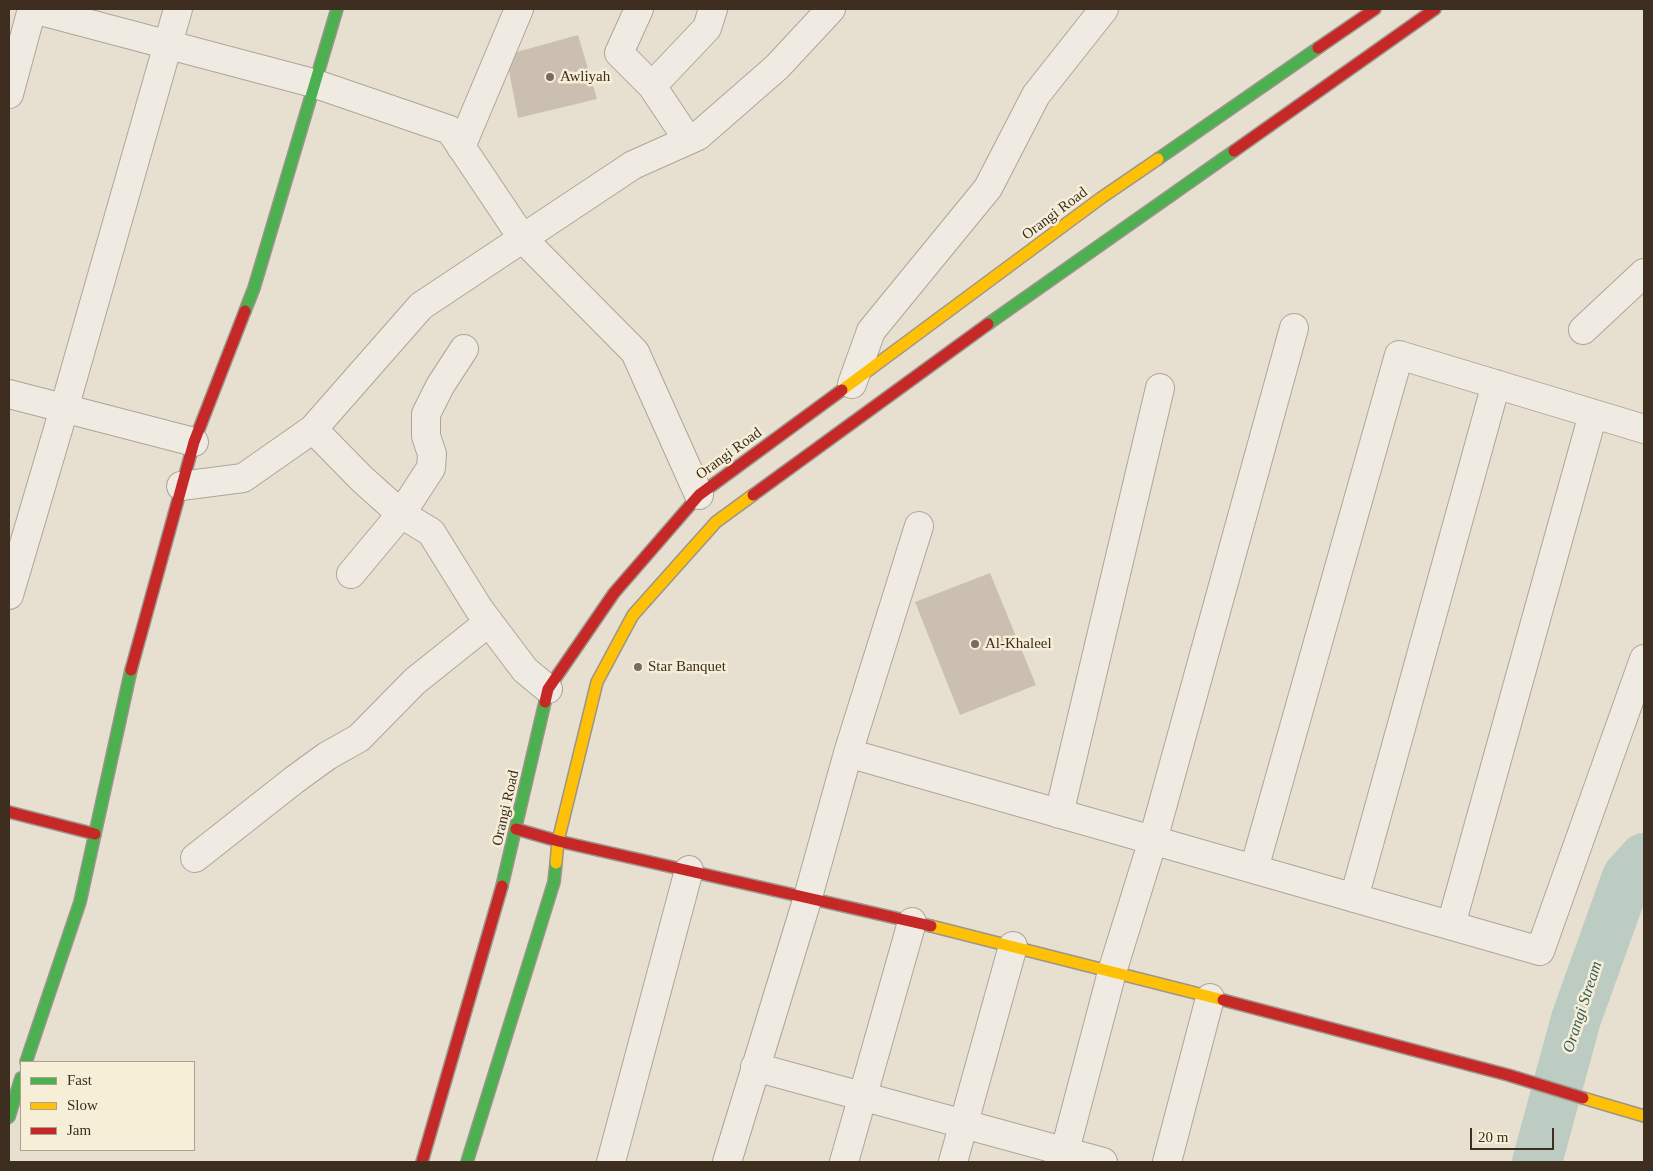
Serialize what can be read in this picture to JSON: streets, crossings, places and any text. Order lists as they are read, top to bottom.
{
  "streets": {
    "main road": ["Orangi Road"]
  },
  "water": ["Orangi Stream"],
  "places": ["Awliyah", "Al-Khaleel", "Star Banquet"],
  "legend": ["Fast", "Slow", "Jam"],
  "scale_bar": "20 m"
}
